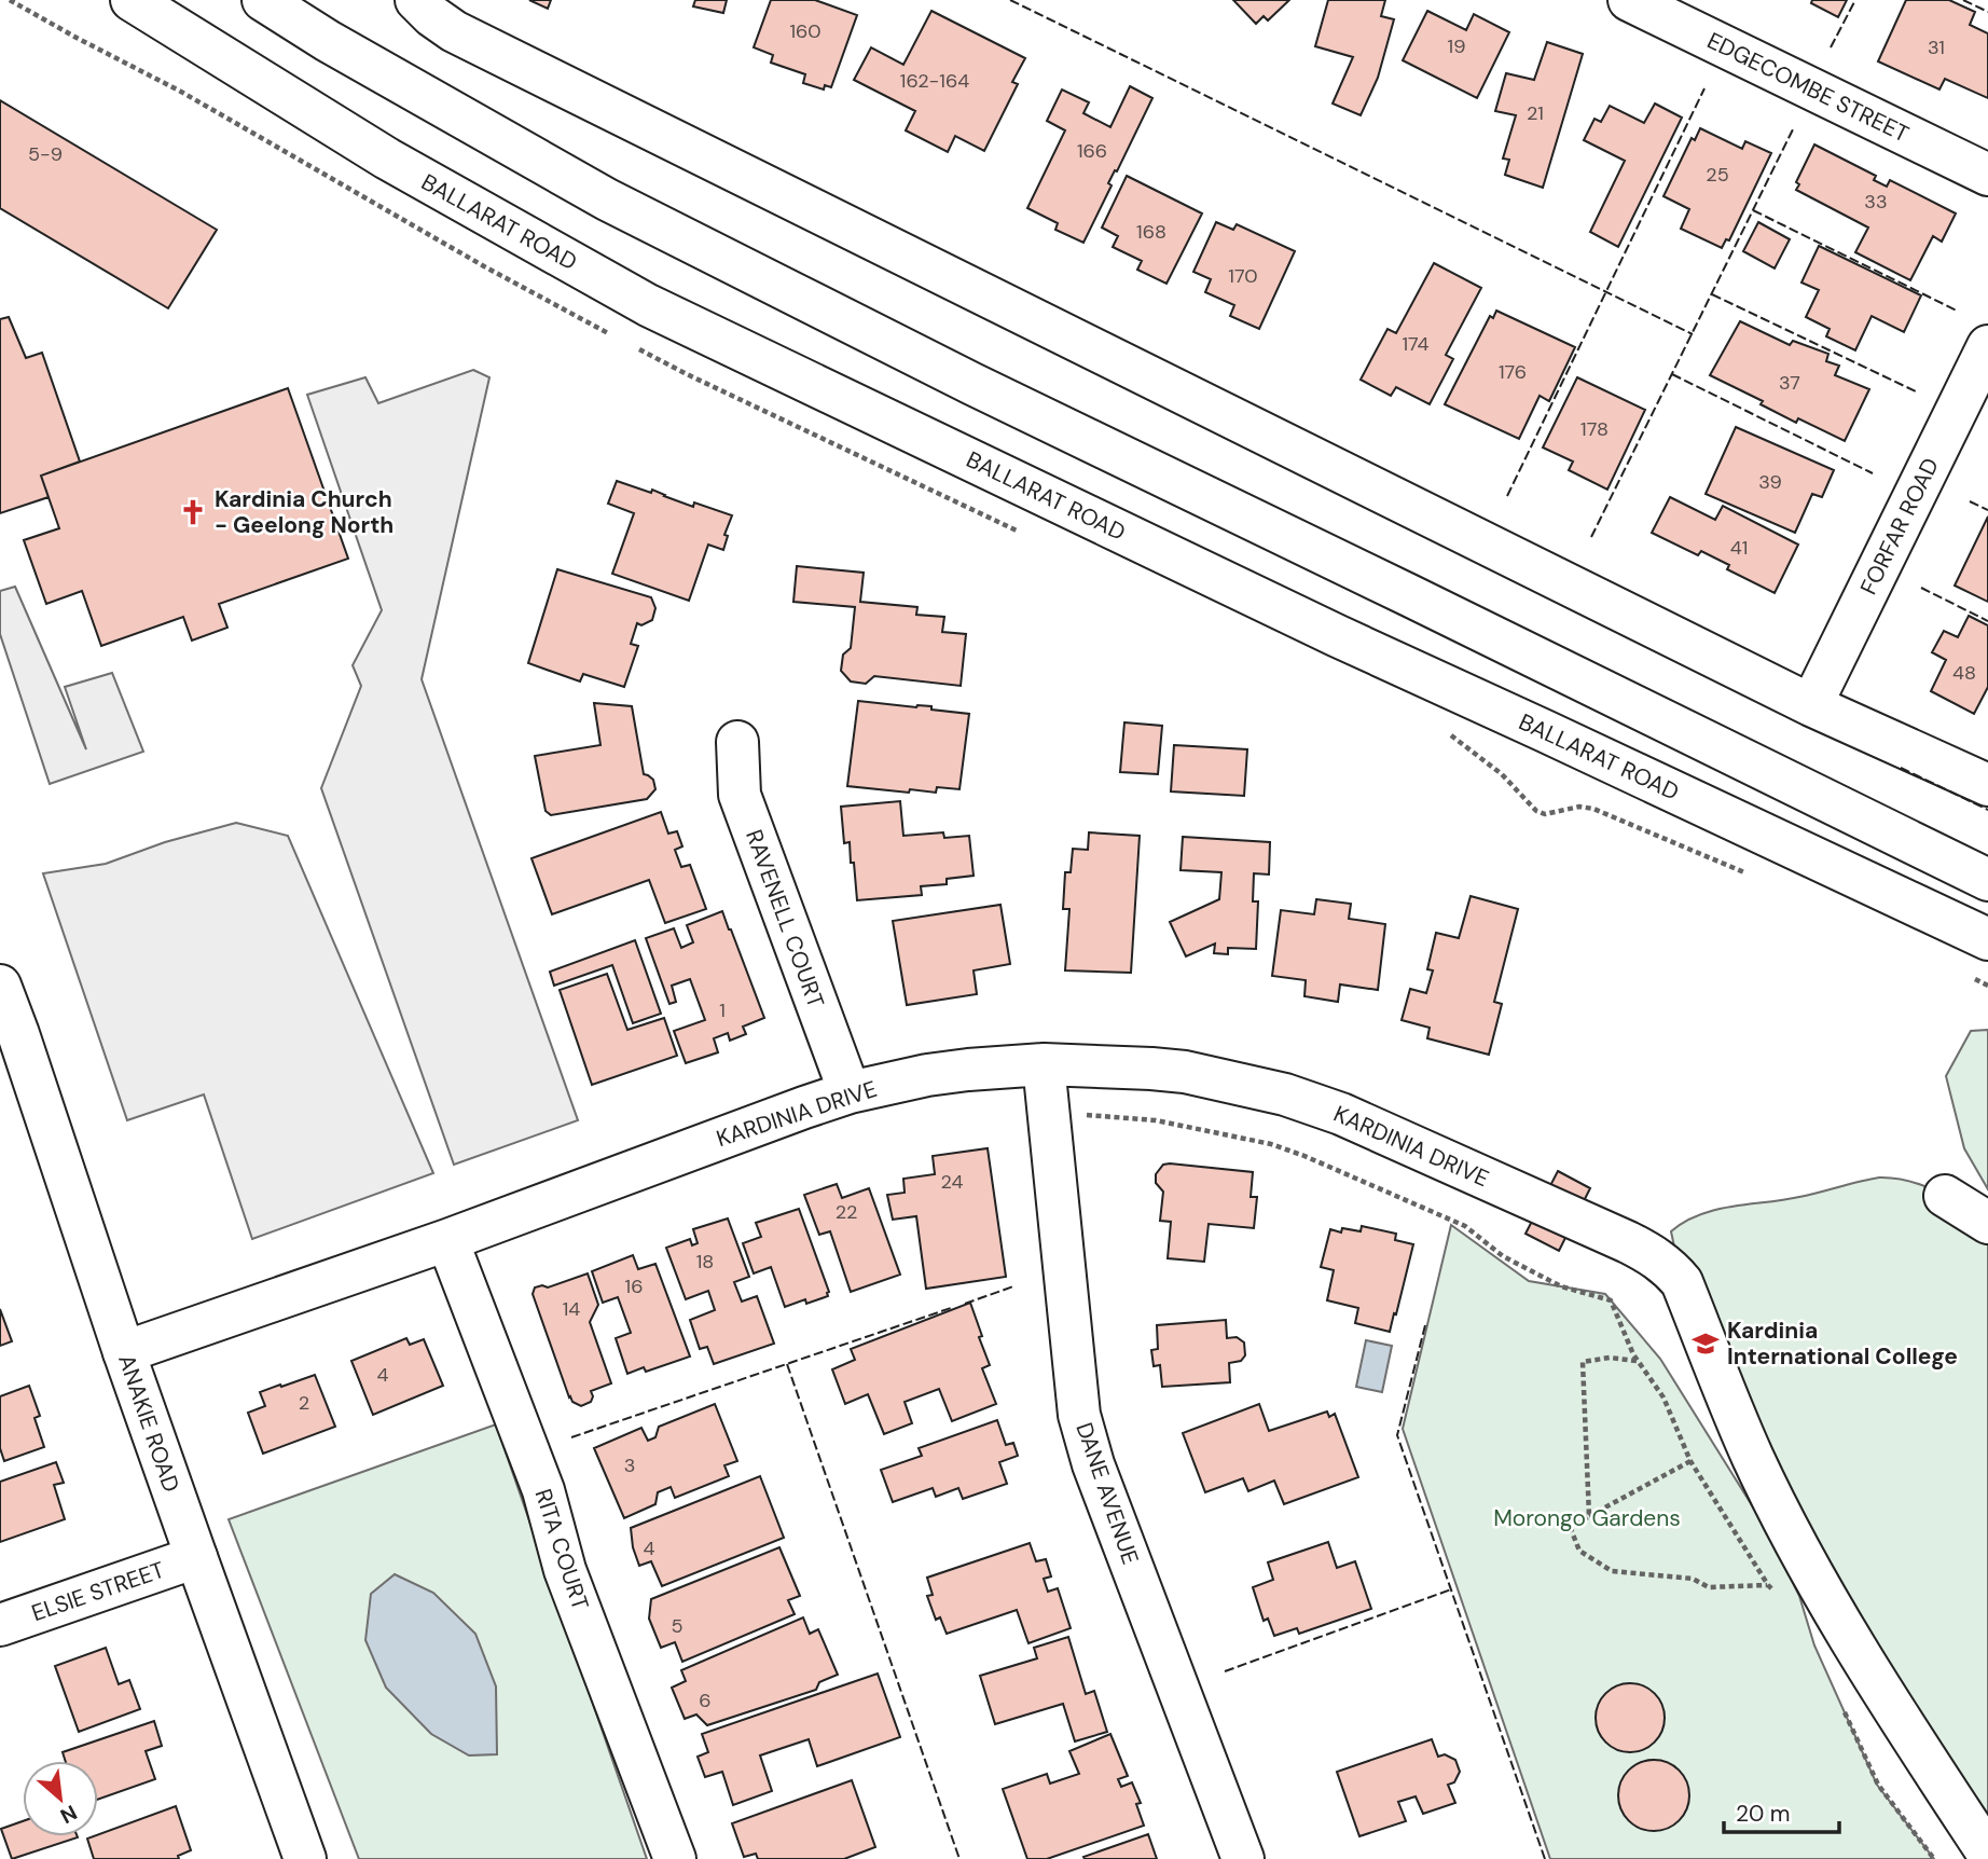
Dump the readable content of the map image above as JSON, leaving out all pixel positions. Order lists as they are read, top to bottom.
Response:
{
  "streets": {
    "main road": [
      "EDGECOMBE STREET",
      "BALLARAT ROAD",
      "FORFAR ROAD",
      "RAVENELL COURT",
      "KARDINIA DRIVE",
      "ANAKIE ROAD",
      "DANE AVENUE",
      "RITA COURT",
      "ELSIE STREET"
    ]
  },
  "crossings": [
    ["RAVENELL COURT", "KARDINIA DRIVE"],
    ["KARDINIA DRIVE", "ANAKIE ROAD"],
    ["KARDINIA DRIVE", "DANE AVENUE"],
    ["KARDINIA DRIVE", "RITA COURT"],
    ["ANAKIE ROAD", "ELSIE STREET"]
  ],
  "parks": ["Morongo Gardens"],
  "places": {
    "church": ["Kardinia Church - Geelong North"],
    "school or university": ["Kardinia International College"]
  },
  "house_numbers": [
    "160",
    "19",
    "31",
    "162-164",
    "21",
    "166",
    "5-9",
    "25",
    "33",
    "168",
    "170",
    "174",
    "176",
    "37",
    "178",
    "39",
    "41",
    "48",
    "1",
    "24",
    "22",
    "18",
    "16",
    "14",
    "4",
    "2",
    "3",
    "4",
    "5",
    "6"
  ],
  "scale_bar": "20 m",
  "north": "bottom right"
}
